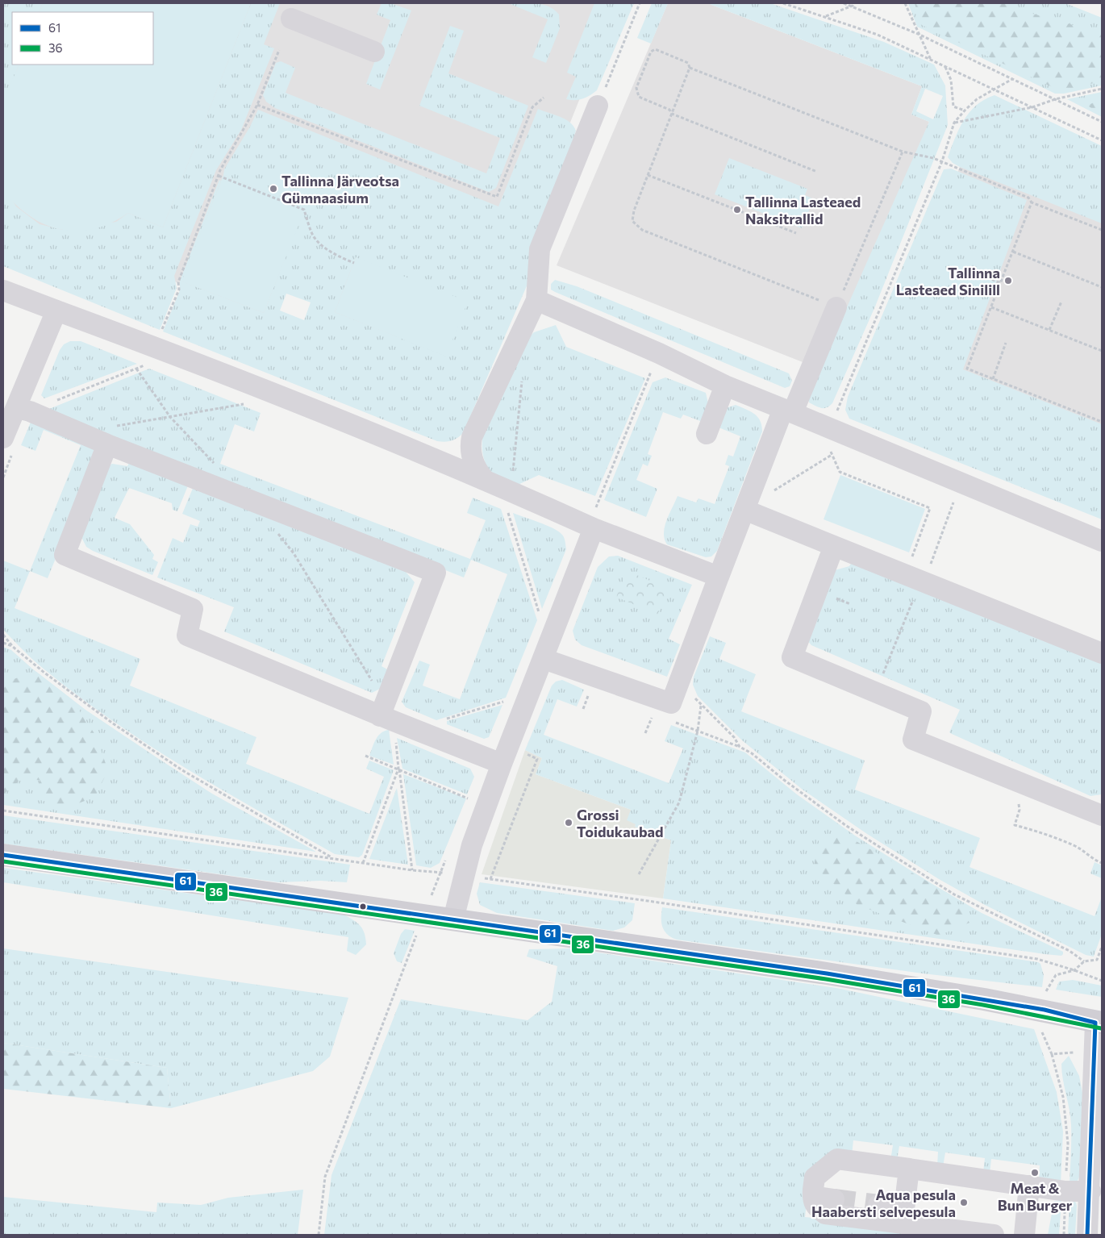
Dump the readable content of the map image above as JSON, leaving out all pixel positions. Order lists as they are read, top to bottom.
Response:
{
  "places": [
    "Tallinna Järveotsa Gümnaasium",
    "Tallinna Lasteaed Naksitrallid",
    "Tallinna Lasteaed Sinilill",
    "Grossi Toidukaubad",
    "Meat & Bun Burger",
    "Aqua pesula Haabersti selvepesula"
  ],
  "lines": ["transit line 61", "transit line 36"],
  "legend": ["61", "36"]
}
